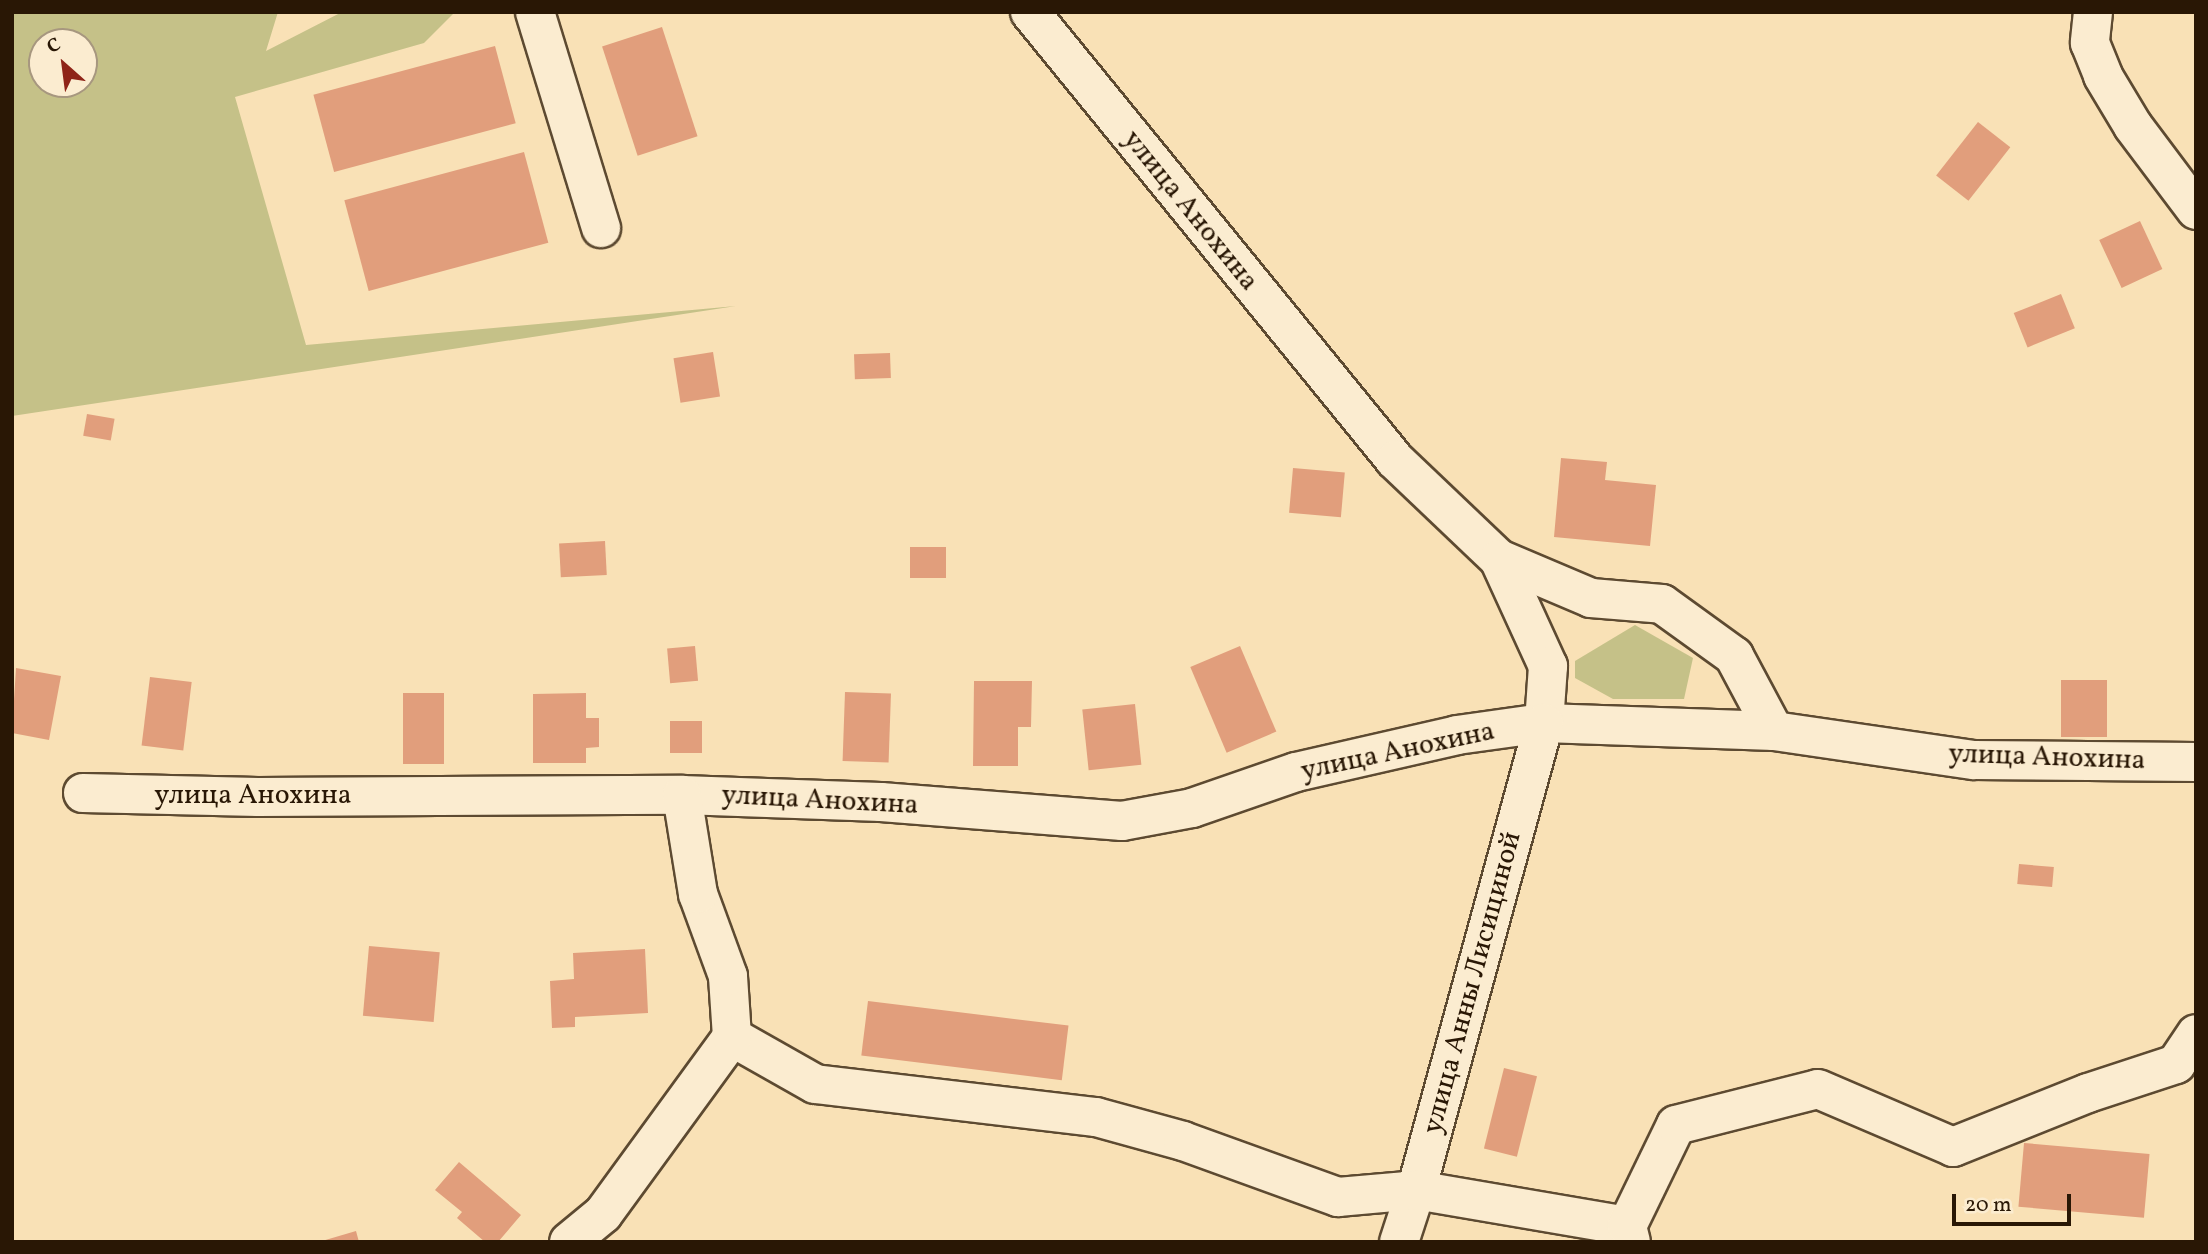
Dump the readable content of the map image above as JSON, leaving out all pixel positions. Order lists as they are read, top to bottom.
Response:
{
  "streets": {
    "street": ["улица Анохина", "улица Анны Лисициной"]
  },
  "crossings": [
    ["улица Анохина", "улица Анны Лисициной"]
  ],
  "scale_bar": "20 m",
  "north": "top left"
}
